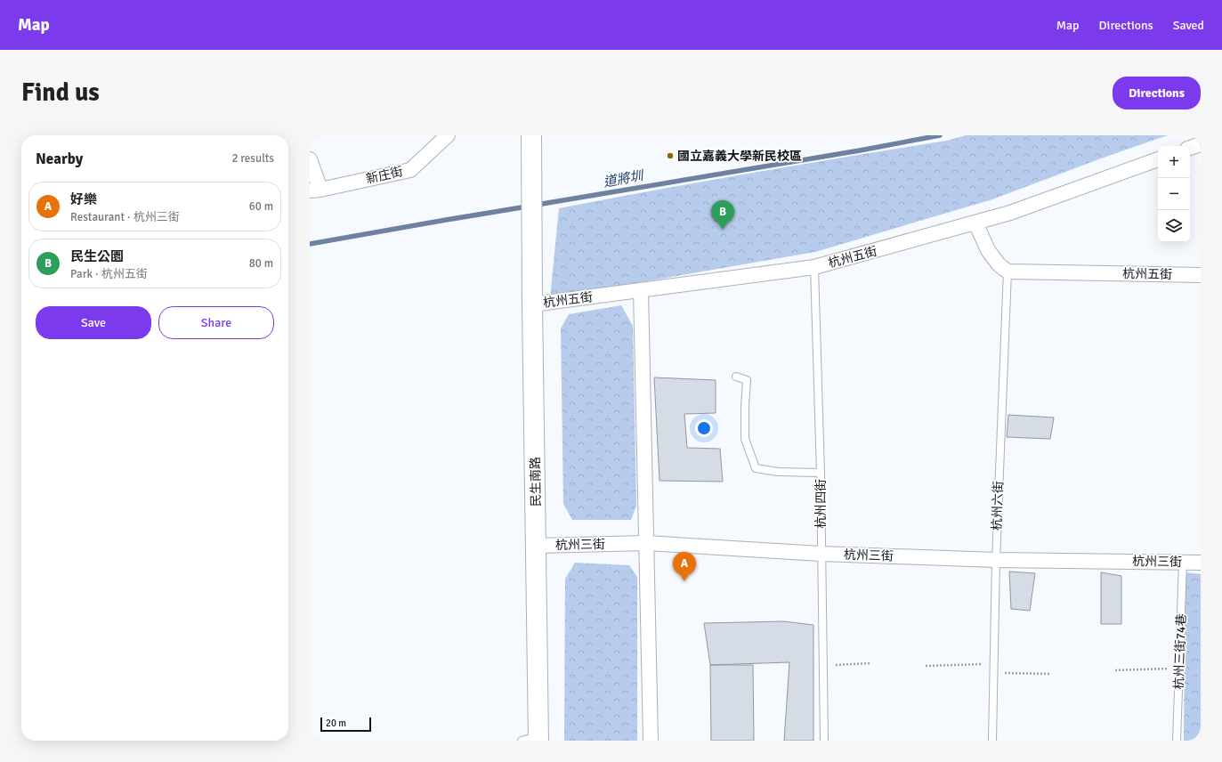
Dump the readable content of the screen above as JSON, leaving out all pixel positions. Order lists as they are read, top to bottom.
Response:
{
  "streets": {
    "main road": ["民生南路"],
    "street": ["新庄街", "杭州五街", "杭州三街"],
    "lane": ["杭州四街", "杭州六街", "杭州三街74巷"]
  },
  "crossings": [
    ["杭州五街", "民生南路"],
    ["杭州五街", "杭州四街"],
    ["杭州五街", "杭州六街"],
    ["民生南路", "杭州三街"],
    ["杭州四街", "杭州三街"],
    ["杭州六街", "杭州三街"],
    ["杭州三街", "杭州三街74巷"]
  ],
  "water": ["道將圳"],
  "places": ["國立嘉義大學新民校區"],
  "scale_bar": "20 m",
  "page": {
    "header": "Map",
    "nav": ["Map", "Directions", "Saved"],
    "buttons": [
      "Directions",
      ["Save", "Share"]
    ],
    "title": "Find us",
    "heading": ["Nearby", "2 results"],
    "map_buttons": ["+", "−"],
    "list": [
      {
        "mark": "A",
        "name": "好樂",
        "note": "Restaurant · 杭州三街",
        "value": "60 m"
      },
      {
        "mark": "B",
        "name": "民生公園",
        "note": "Park · 杭州五街",
        "value": "80 m"
      }
    ],
    "pins": ["B", "A"],
    "scale": "20 m"
  }
}
